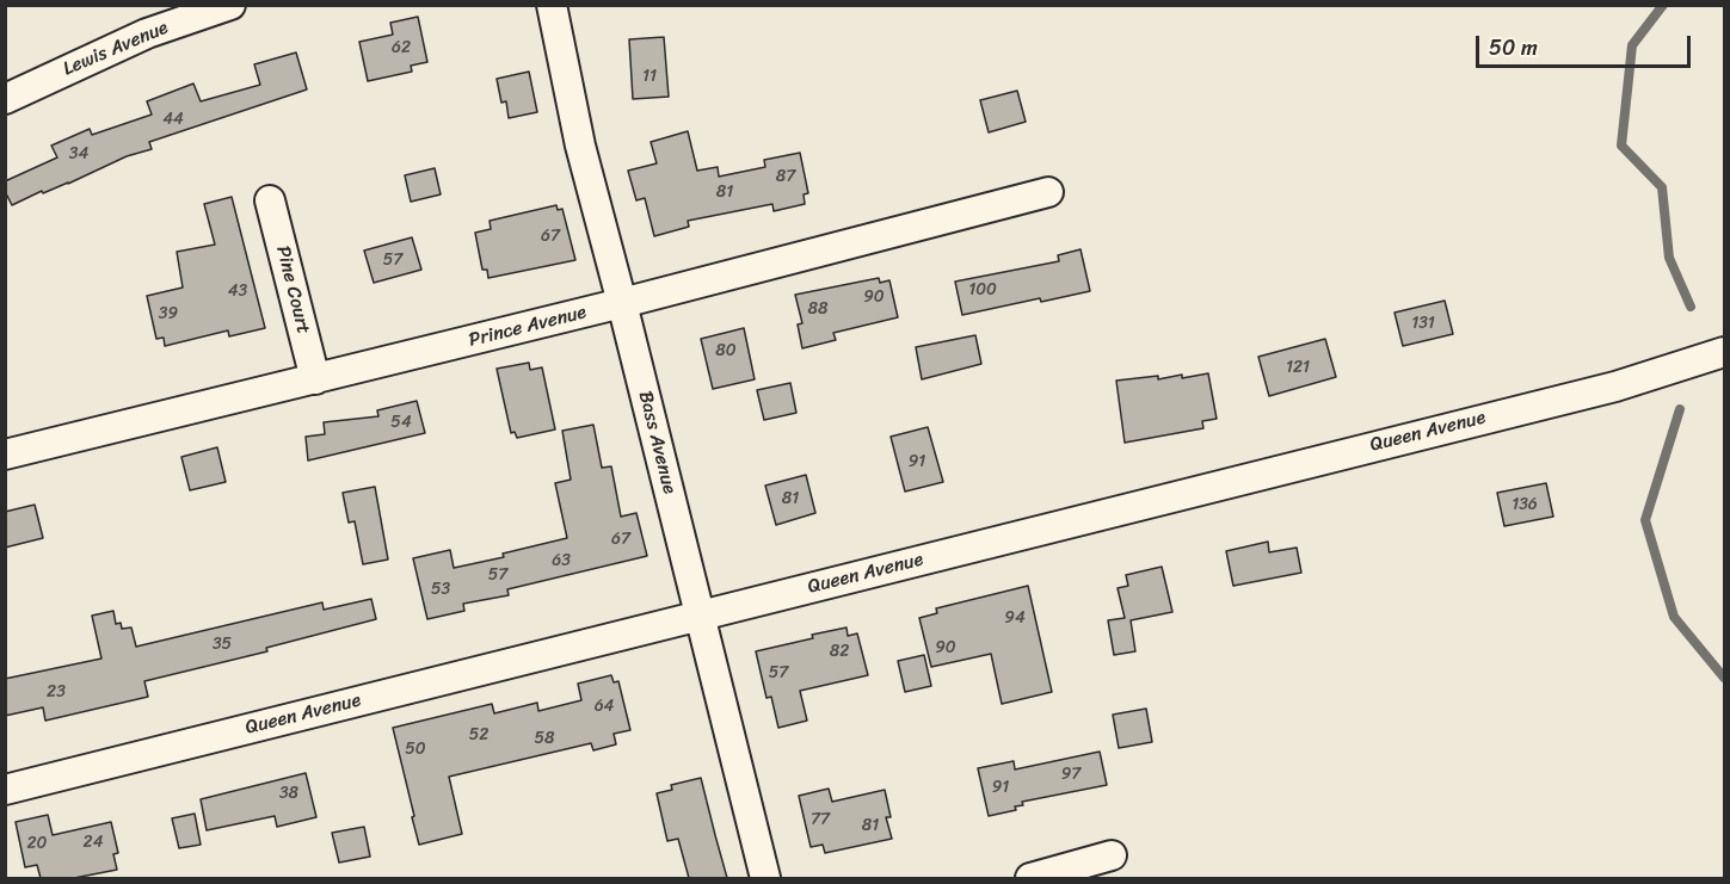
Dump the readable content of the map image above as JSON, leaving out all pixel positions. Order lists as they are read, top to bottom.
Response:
{
  "streets": {
    "street": [
      "Lewis Avenue",
      "Pine Court",
      "Prince Avenue",
      "Queen Avenue",
      "Bass Avenue"
    ]
  },
  "crossings": [
    ["Pine Court", "Prince Avenue"],
    ["Prince Avenue", "Bass Avenue"],
    ["Queen Avenue", "Bass Avenue"]
  ],
  "house_numbers": [
    "62",
    "11",
    "44",
    "34",
    "87",
    "81",
    "67",
    "57",
    "100",
    "43",
    "90",
    "88",
    "39",
    "131",
    "80",
    "121",
    "54",
    "91",
    "81",
    "136",
    "67",
    "63",
    "57",
    "53",
    "94",
    "35",
    "90",
    "82",
    "57",
    "23",
    "64",
    "52",
    "58",
    "50",
    "97",
    "91",
    "38",
    "77",
    "81",
    "24",
    "20"
  ],
  "scale_bar": "50 m"
}
